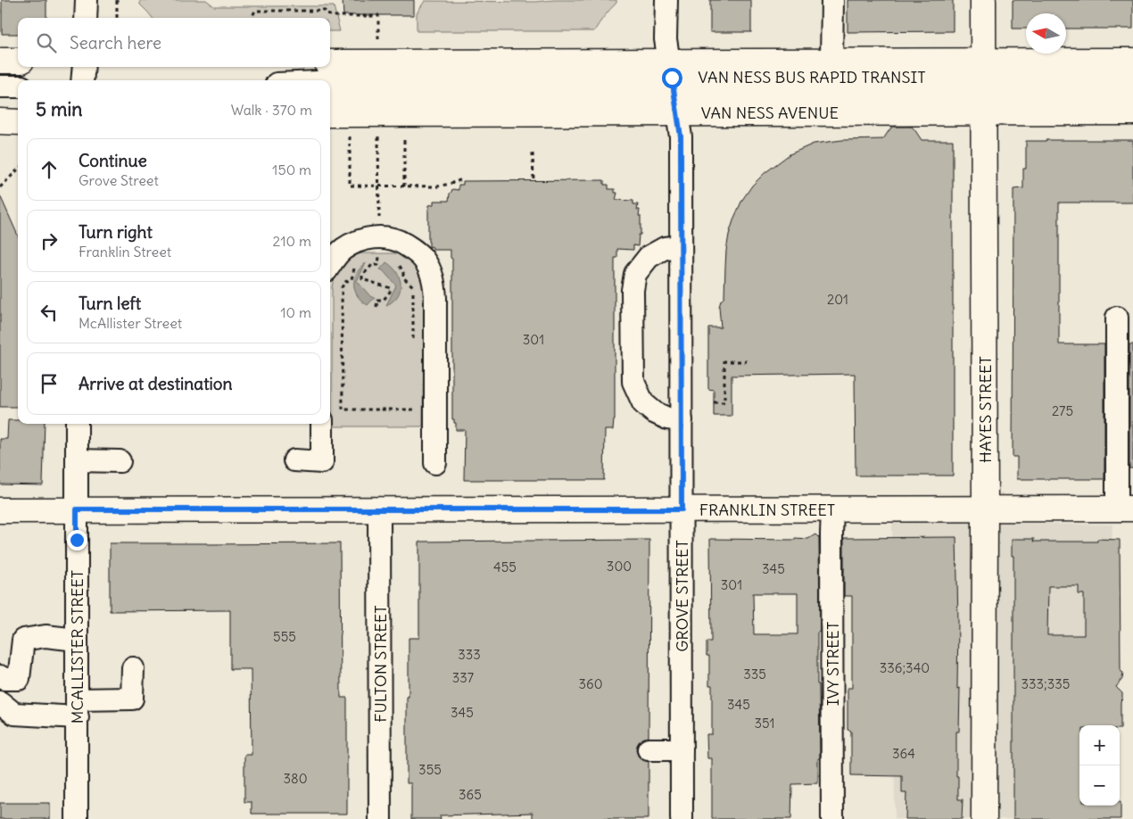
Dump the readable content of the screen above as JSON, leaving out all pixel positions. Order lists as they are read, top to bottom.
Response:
{
  "streets": {
    "main road": ["VAN NESS AVENUE", "HAYES STREET", "FRANKLIN STREET"],
    "street": [
      "VAN NESS BUS RAPID TRANSIT",
      "GROVE STREET",
      "MCALLISTER STREET",
      "FULTON STREET",
      "IVY STREET"
    ]
  },
  "crossings": [
    ["VAN NESS BUS RAPID TRANSIT", "VAN NESS AVENUE"],
    ["VAN NESS BUS RAPID TRANSIT", "HAYES STREET"],
    ["VAN NESS BUS RAPID TRANSIT", "GROVE STREET"],
    ["VAN NESS AVENUE", "HAYES STREET"],
    ["VAN NESS AVENUE", "GROVE STREET"],
    ["HAYES STREET", "FRANKLIN STREET"],
    ["FRANKLIN STREET", "GROVE STREET"],
    ["FRANKLIN STREET", "MCALLISTER STREET"],
    ["FRANKLIN STREET", "FULTON STREET"],
    ["FRANKLIN STREET", "IVY STREET"]
  ],
  "house_numbers": [
    "201",
    "301",
    "275",
    "300",
    "455",
    "345",
    "301",
    "555",
    "333",
    "336;340",
    "335",
    "337",
    "360",
    "333;335",
    "345",
    "345",
    "351",
    "364",
    "355",
    "380",
    "365"
  ],
  "north": "left",
  "page": {
    "search": "Search here",
    "heading": ["5 min", "Walk · 370 m"],
    "list": [
      ["Continue", "Grove Street", "150 m"],
      ["Turn right", "Franklin Street", "210 m"],
      ["Turn left", "McAllister Street", "10 m"],
      "Arrive at destination"
    ],
    "map_buttons": ["+", "−"]
  }
}
